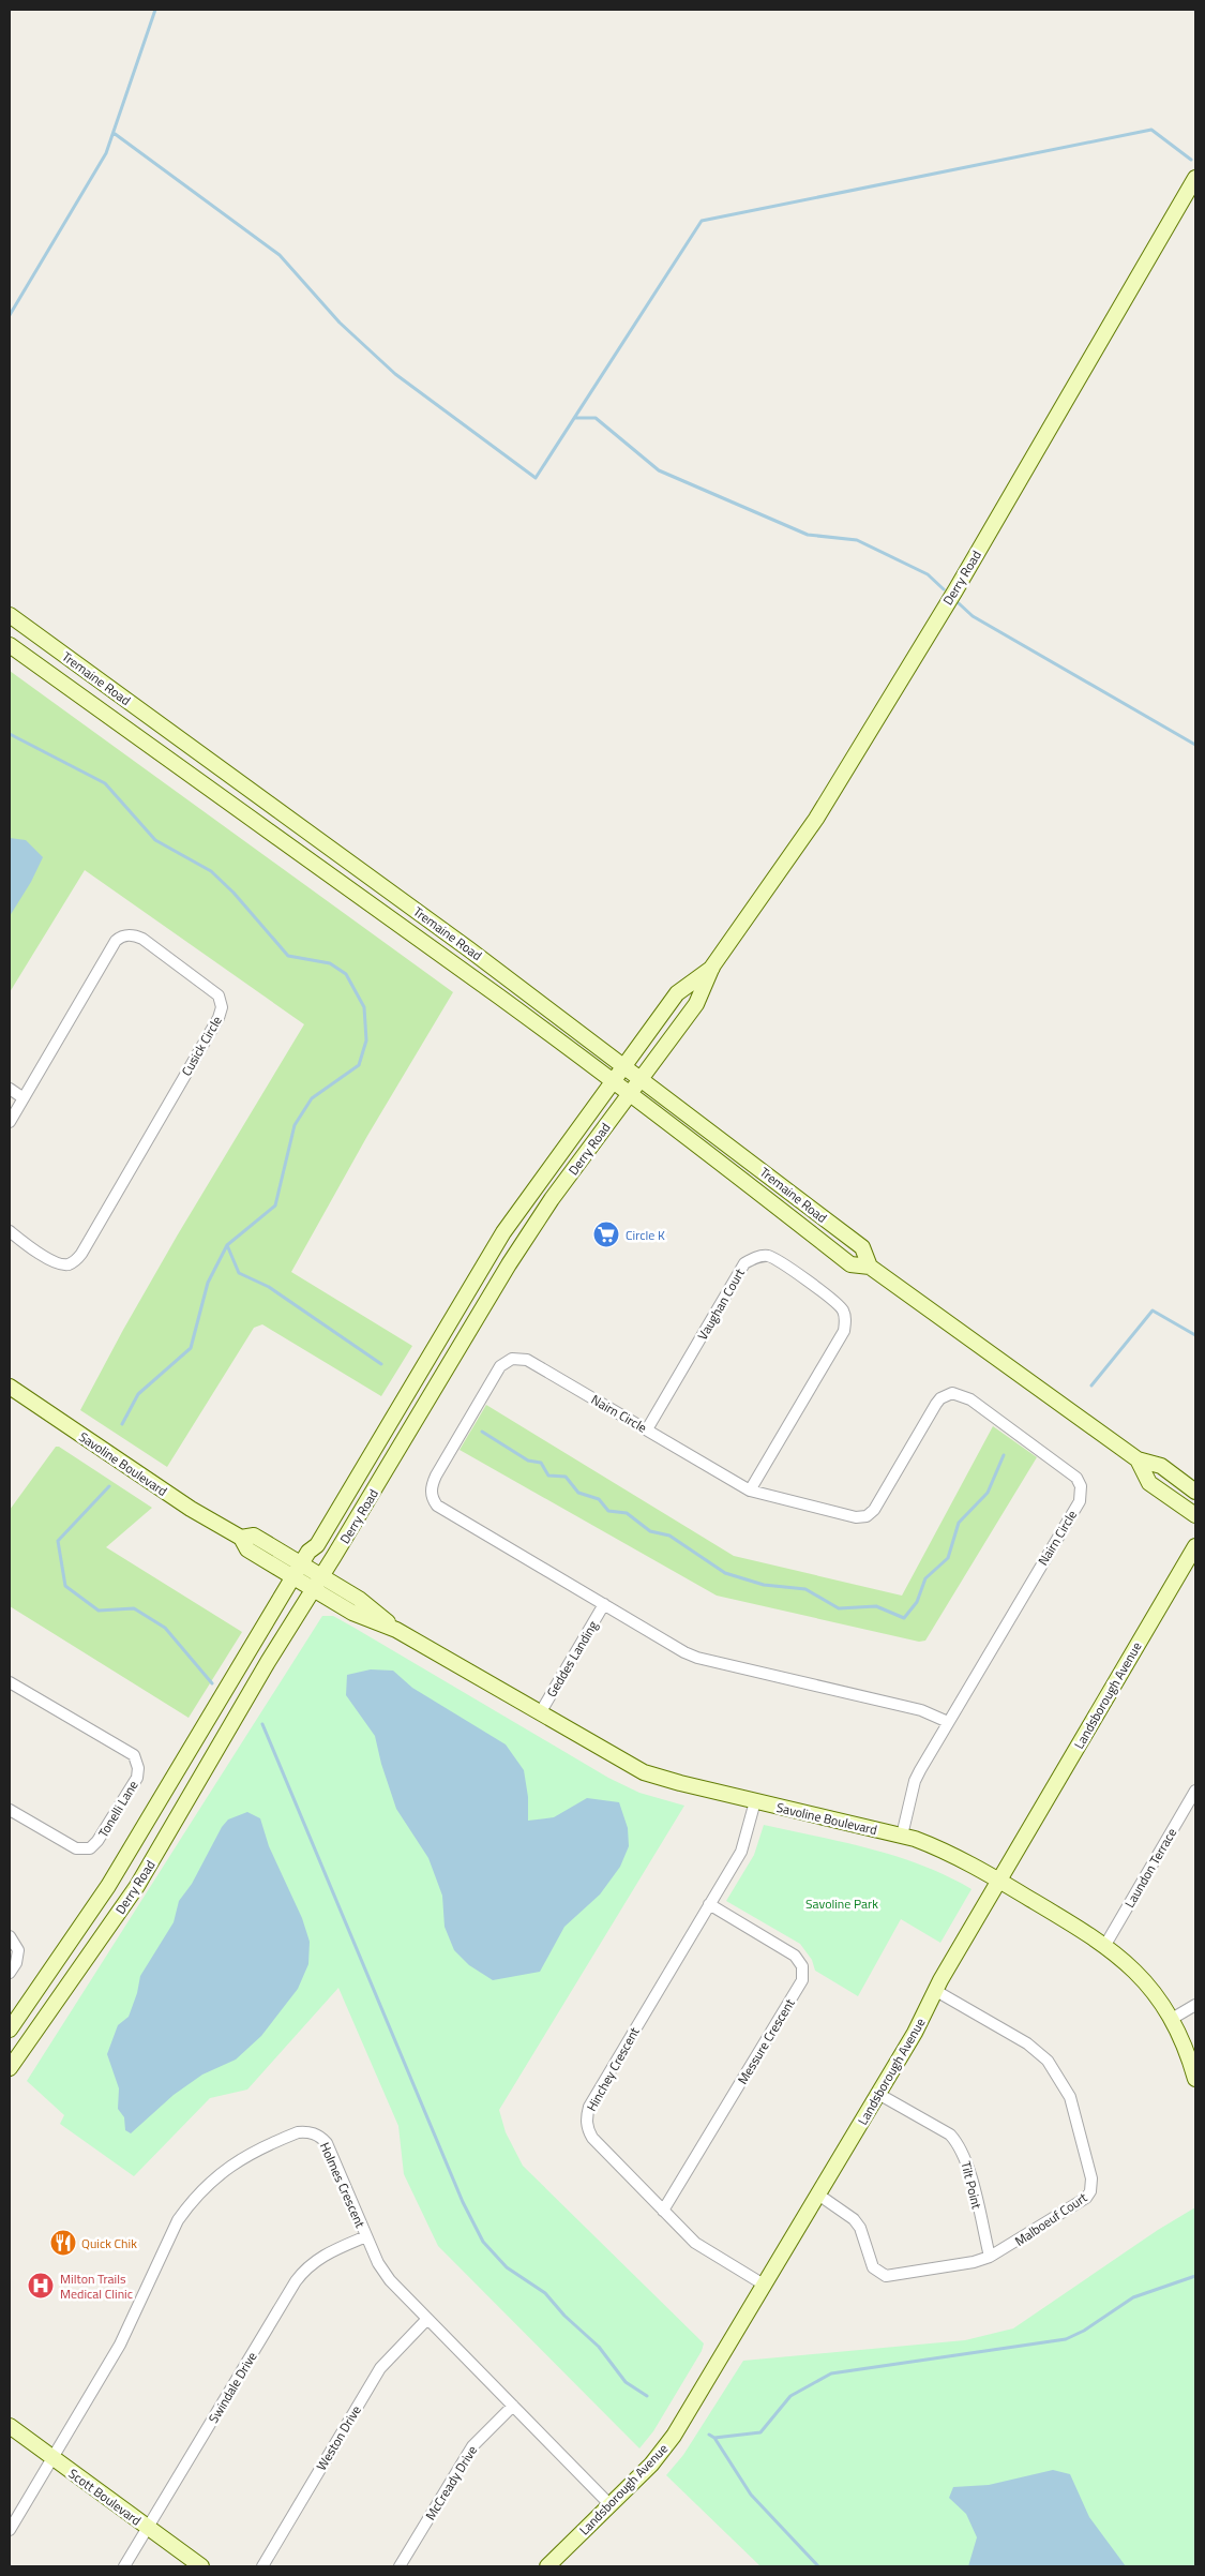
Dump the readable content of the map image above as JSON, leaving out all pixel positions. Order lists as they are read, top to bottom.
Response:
{
  "streets": {
    "main road": [
      "Derry Road",
      "Tremaine Road",
      "Savoline Boulevard",
      "Landsborough Avenue",
      "Scott Boulevard"
    ],
    "street": [
      "Cusick Circle",
      "Vaughan Court",
      "Nairn Circle",
      "Geddes Landing",
      "Tonelli Lane",
      "Laundon Terrace",
      "Messure Crescent",
      "Hinchey Crescent",
      "Holmes Crescent",
      "Tilt Point",
      "Malboeuf Court",
      "Swindale Drive",
      "Weston Drive",
      "McCready Drive"
    ]
  },
  "crossings": [
    ["Derry Road", "Tremaine Road"],
    ["Derry Road", "Savoline Boulevard"],
    ["Vaughan Court", "Nairn Circle"],
    ["Nairn Circle", "Savoline Boulevard"],
    ["Nairn Circle", "Geddes Landing"],
    ["Savoline Boulevard", "Geddes Landing"],
    ["Savoline Boulevard", "Landsborough Avenue"],
    ["Savoline Boulevard", "Laundon Terrace"],
    ["Savoline Boulevard", "Hinchey Crescent"],
    ["Landsborough Avenue", "Hinchey Crescent"],
    ["Landsborough Avenue", "Holmes Crescent"],
    ["Landsborough Avenue", "Tilt Point"],
    ["Landsborough Avenue", "Malboeuf Court"],
    ["Messure Crescent", "Hinchey Crescent"],
    ["Holmes Crescent", "Swindale Drive"],
    ["Holmes Crescent", "Weston Drive"],
    ["Holmes Crescent", "McCready Drive"],
    ["Holmes Crescent", "Scott Boulevard"],
    ["Tilt Point", "Malboeuf Court"],
    ["Swindale Drive", "Scott Boulevard"]
  ],
  "parks": ["Savoline Park"],
  "places": {
    "supermarket": ["Circle K"],
    "restaurant": ["Quick Chik"],
    "hospital": ["Milton Trails Medical Clinic"]
  }
}
